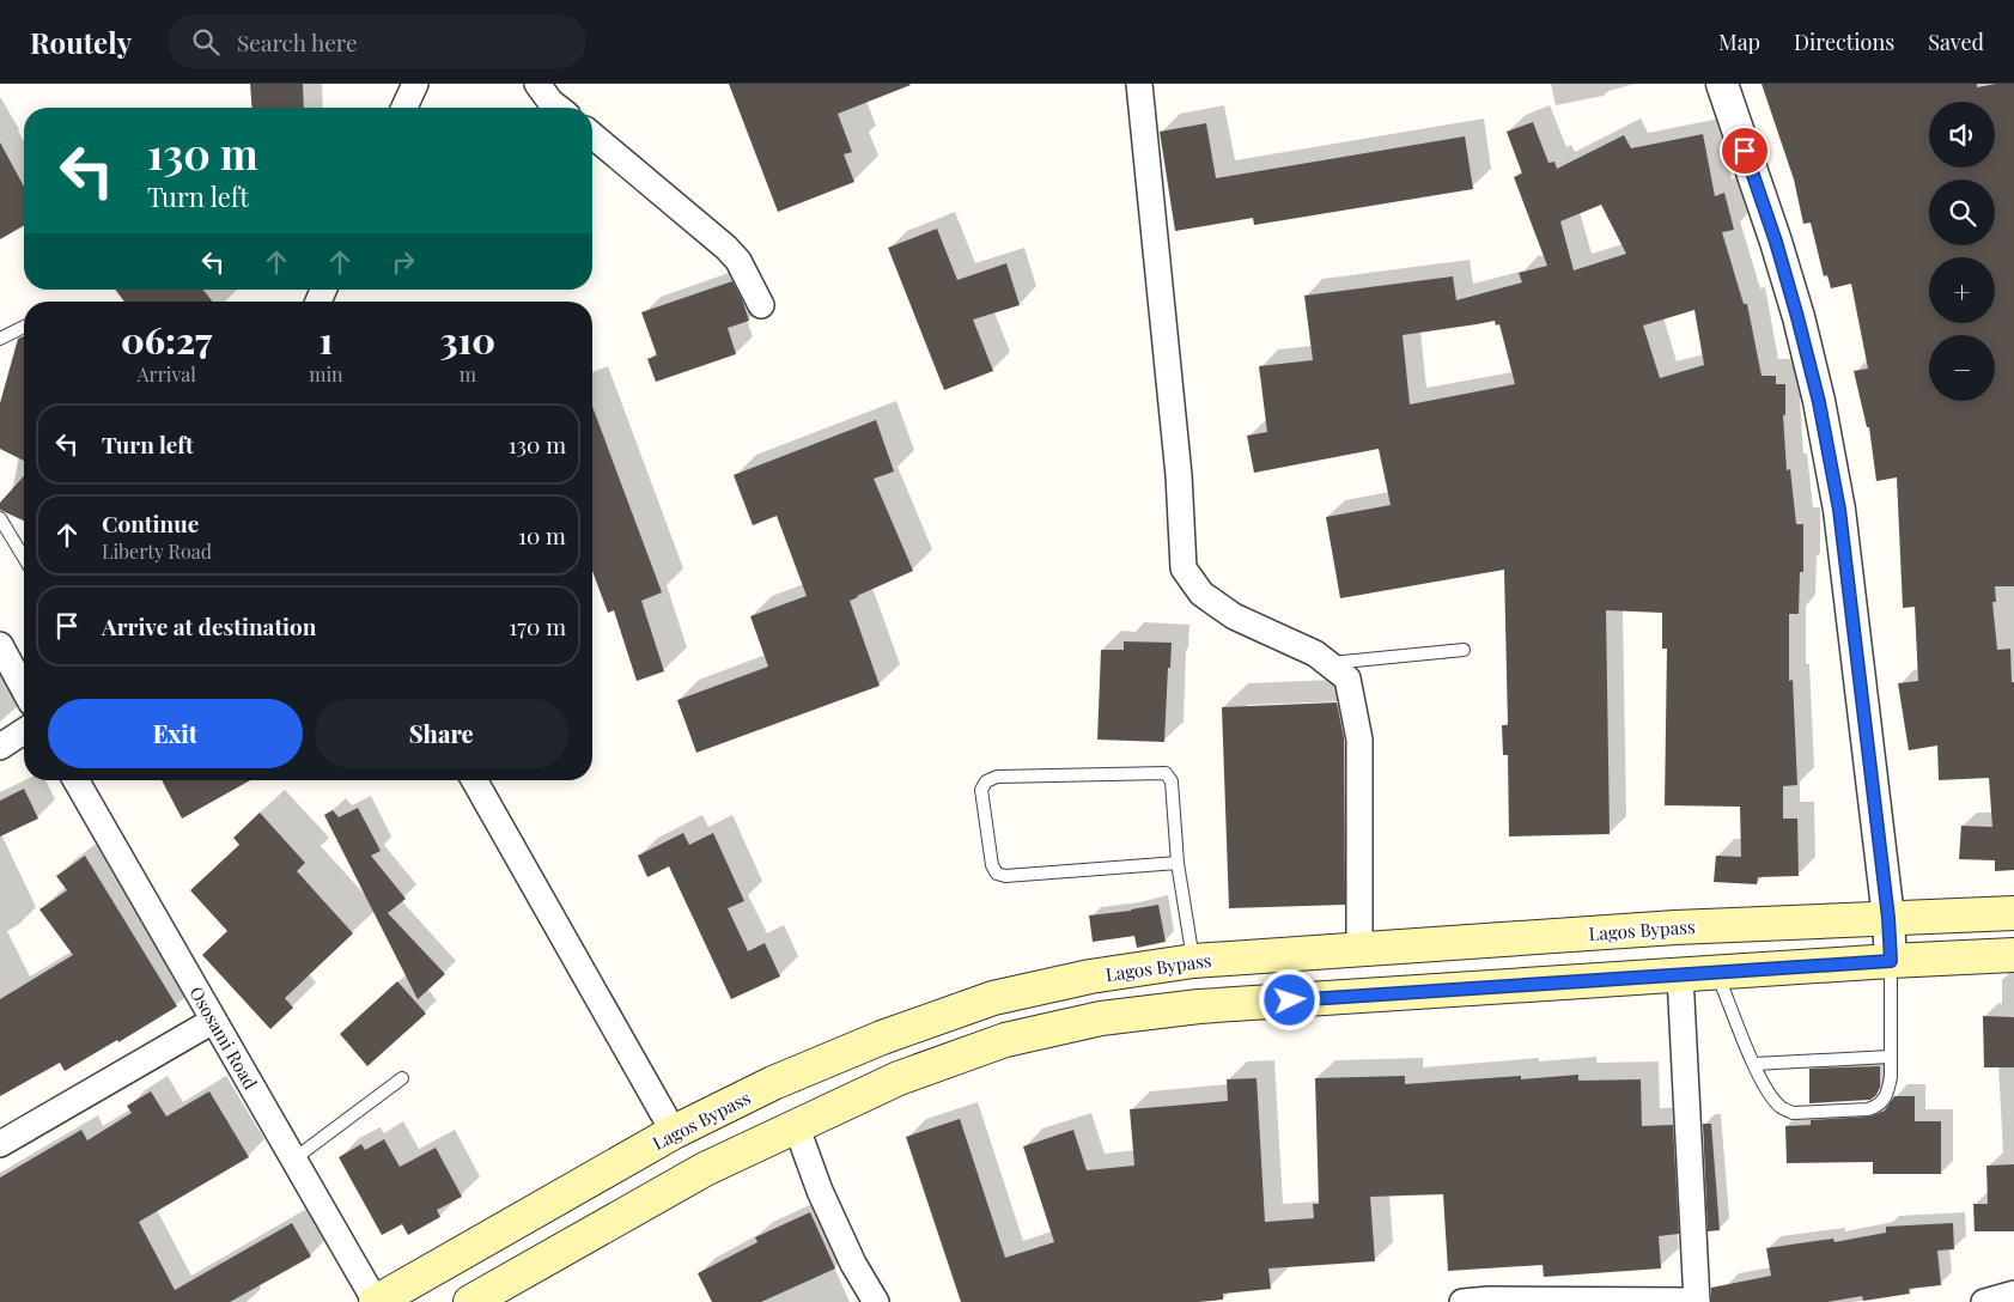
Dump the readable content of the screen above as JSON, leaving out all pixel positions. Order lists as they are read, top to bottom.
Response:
{
  "streets": {
    "main road": ["Lagos Bypass"],
    "street": ["Ososami Road"]
  },
  "crossings": [
    ["Lagos Bypass", "Ososami Road"]
  ],
  "page": {
    "header": "Routely",
    "search": "Search here",
    "nav": ["Map", "Directions", "Saved"],
    "map_buttons": ["+", "−"],
    "turn": ["130 m", "Turn left"],
    "eta": [
      "06:27",
      "Arrival",
      "1",
      "min",
      "310",
      "m"
    ],
    "list": [
      {
        "name": "Turn left",
        "value": "130 m"
      },
      {
        "name": "Continue",
        "note": "Liberty Road",
        "value": "10 m"
      },
      {
        "name": "Arrive at destination",
        "value": "170 m"
      }
    ],
    "buttons": ["Exit", "Share"]
  }
}
